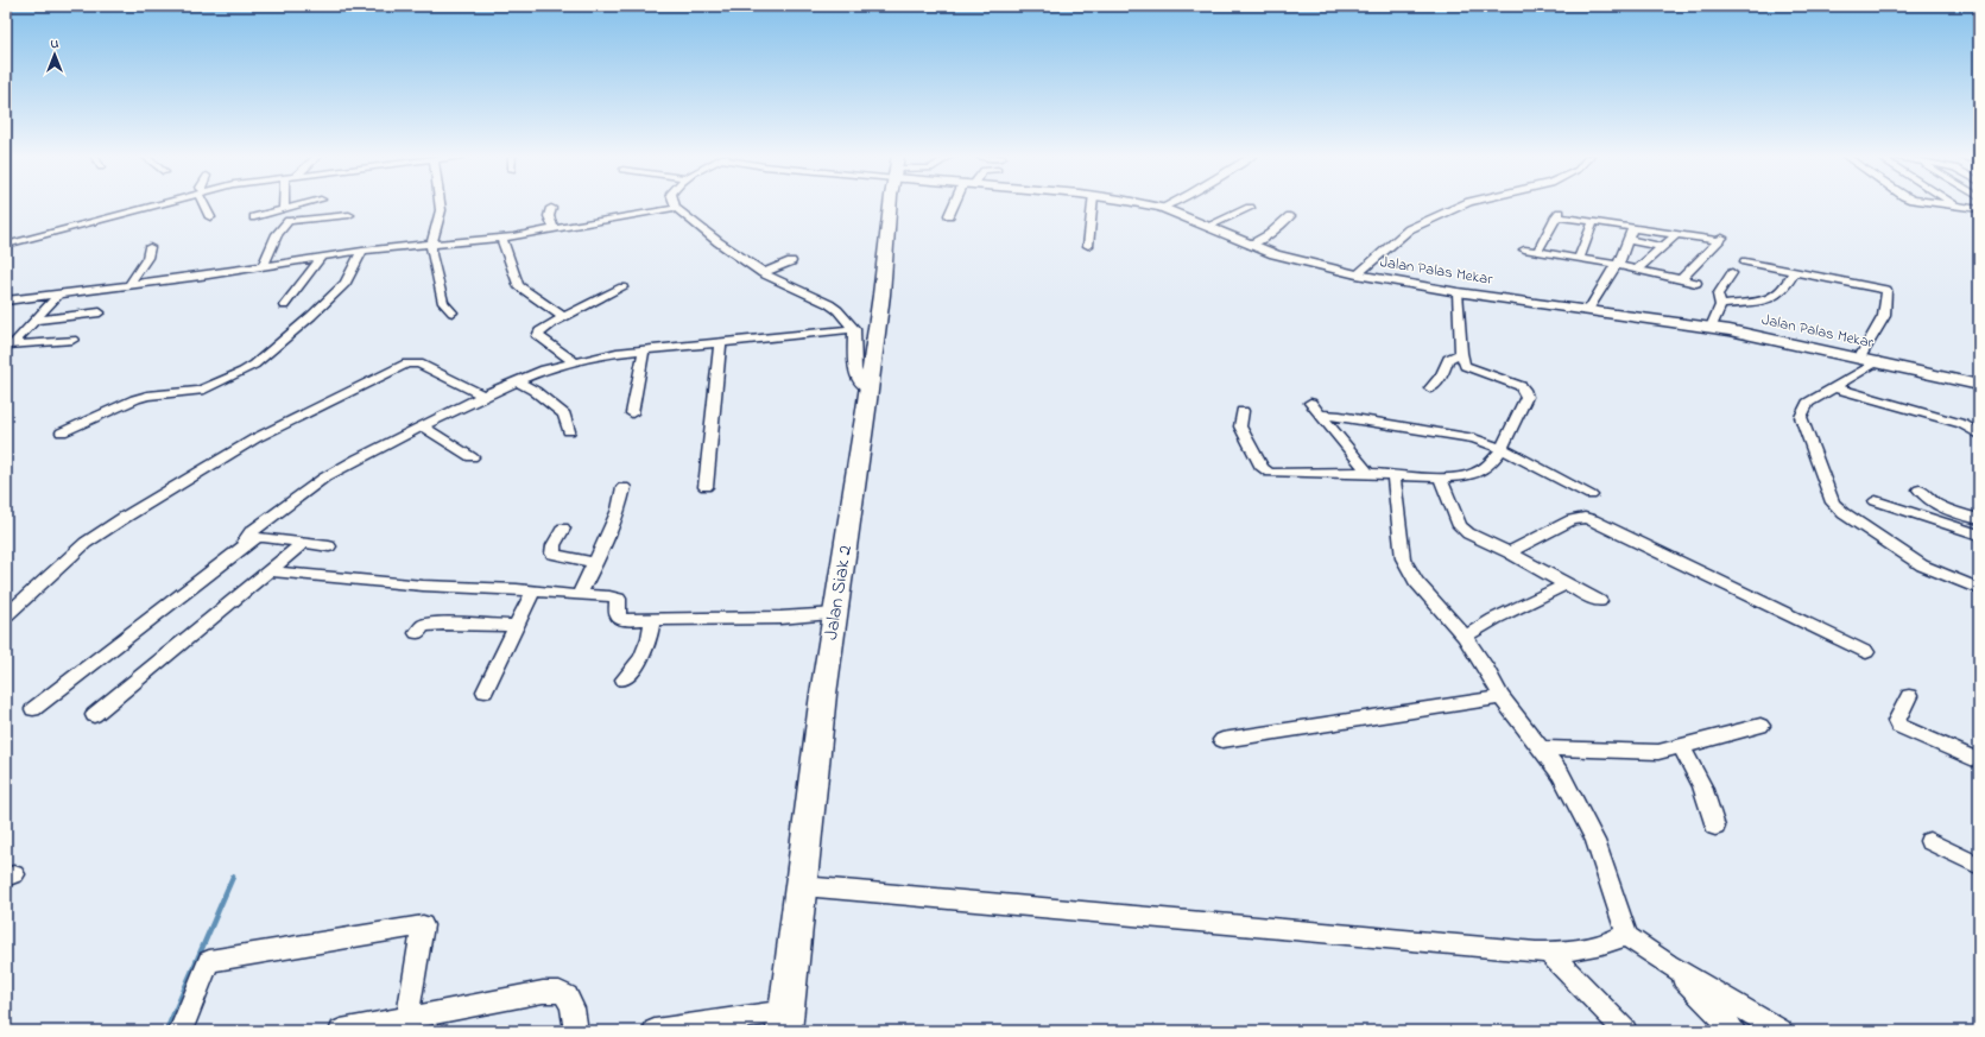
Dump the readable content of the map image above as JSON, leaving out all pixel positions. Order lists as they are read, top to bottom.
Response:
{
  "streets": {
    "highway": ["Jalan Siak 2"],
    "main road": ["Jalan Palas Mekar"]
  },
  "north": "top"
}
